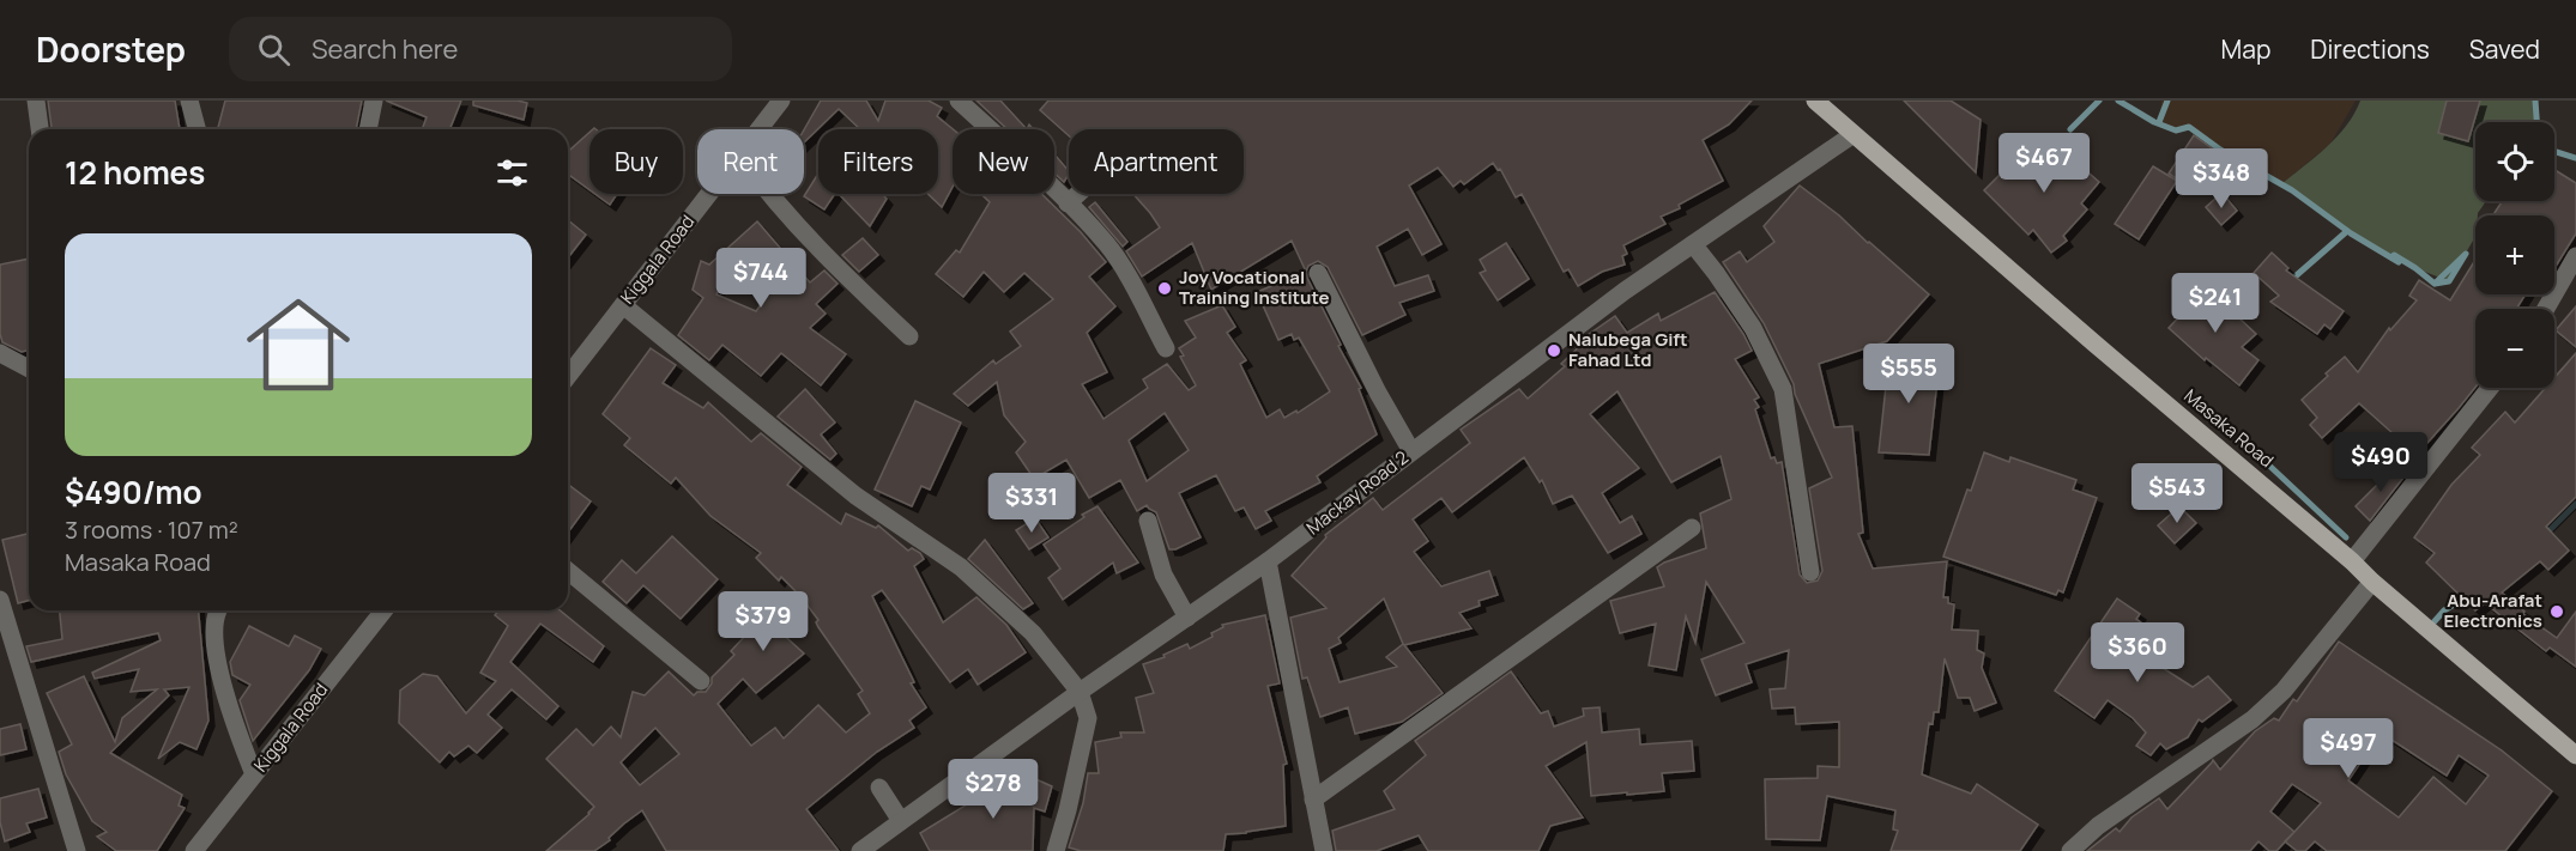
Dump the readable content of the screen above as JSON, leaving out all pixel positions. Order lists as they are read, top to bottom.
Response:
{
  "streets": {
    "main road": ["Masaka Road"],
    "street": ["Kiggala Road", "Mackay Road 2"]
  },
  "crossings": [
    ["Masaka Road", "Mackay Road 2"]
  ],
  "places": ["Joy Vocational Training Institute", "Nalubega Gift Fahad Ltd", "Abu-Arafat Electronics"],
  "page": {
    "header": "Doorstep",
    "search": "Search here",
    "nav": ["Map", "Directions", "Saved"],
    "map_buttons": ["+", "−"],
    "chip": [
      "Buy",
      "Rent",
      "Filters",
      "New",
      "Apartment"
    ],
    "heading": "12 homes",
    "price": [
      "$467",
      "$348",
      "$744",
      "$241",
      "$555",
      "$490",
      "$543",
      "$331",
      "$379",
      "$360",
      "$497",
      "$278"
    ],
    "list": [
      {
        "name": "$490/mo",
        "note": "3 rooms · 107 m² · Masaka Road"
      }
    ]
  }
}
